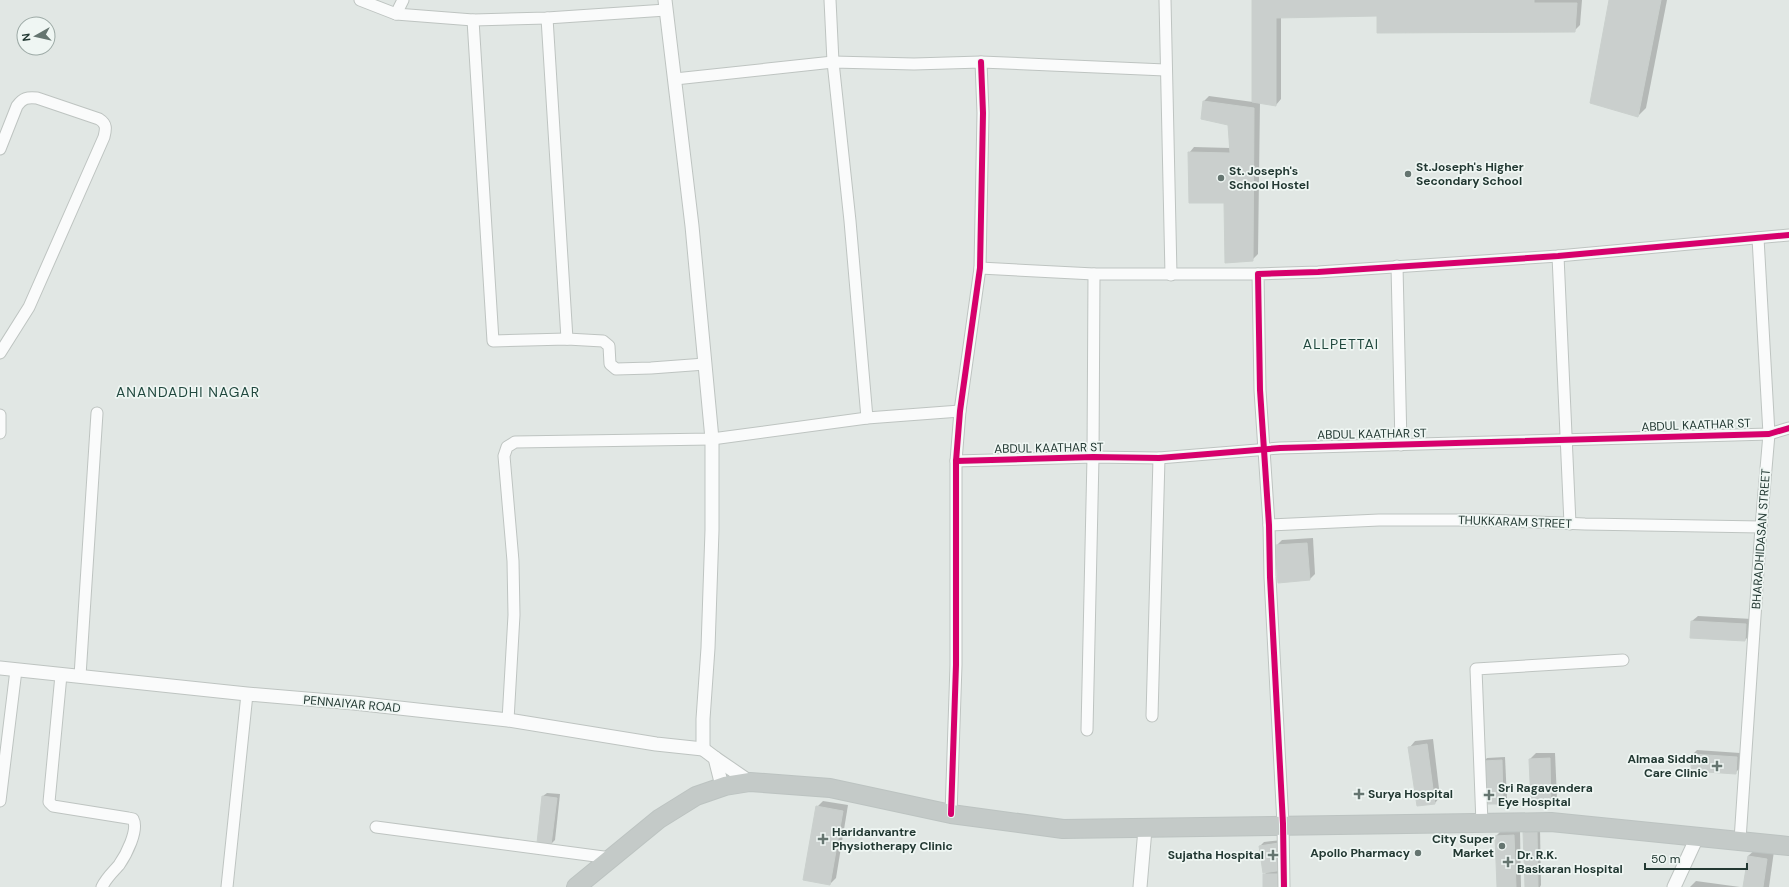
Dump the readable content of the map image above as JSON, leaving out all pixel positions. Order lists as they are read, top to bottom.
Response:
{
  "streets": {
    "street": [
      "ABDUL KAATHAR ST",
      "THUKKARAM STREET",
      "BHARADHIDASAN STREET",
      "PENNAIYAR ROAD"
    ]
  },
  "crossings": [
    ["ABDUL KAATHAR ST", "BHARADHIDASAN STREET"],
    ["THUKKARAM STREET", "BHARADHIDASAN STREET"]
  ],
  "districts": ["ALLPETTAI", "ANANDADHI NAGAR"],
  "places": {
    "other": [
      "St.Joseph's Higher Secondary School",
      "St. Joseph's School Hostel",
      "City Super Market",
      "Apollo Pharmacy"
    ],
    "health": [
      "Almaa Siddha Care Clinic",
      "Surya Hospital",
      "Sri Ragavendera Eye Hospital",
      "Haridanvantre Physiotherapy Clinic",
      "Sujatha Hospital",
      "Dr. R.K. Baskaran Hospital"
    ]
  },
  "scale_bar": "50 m",
  "north": "left"
}
